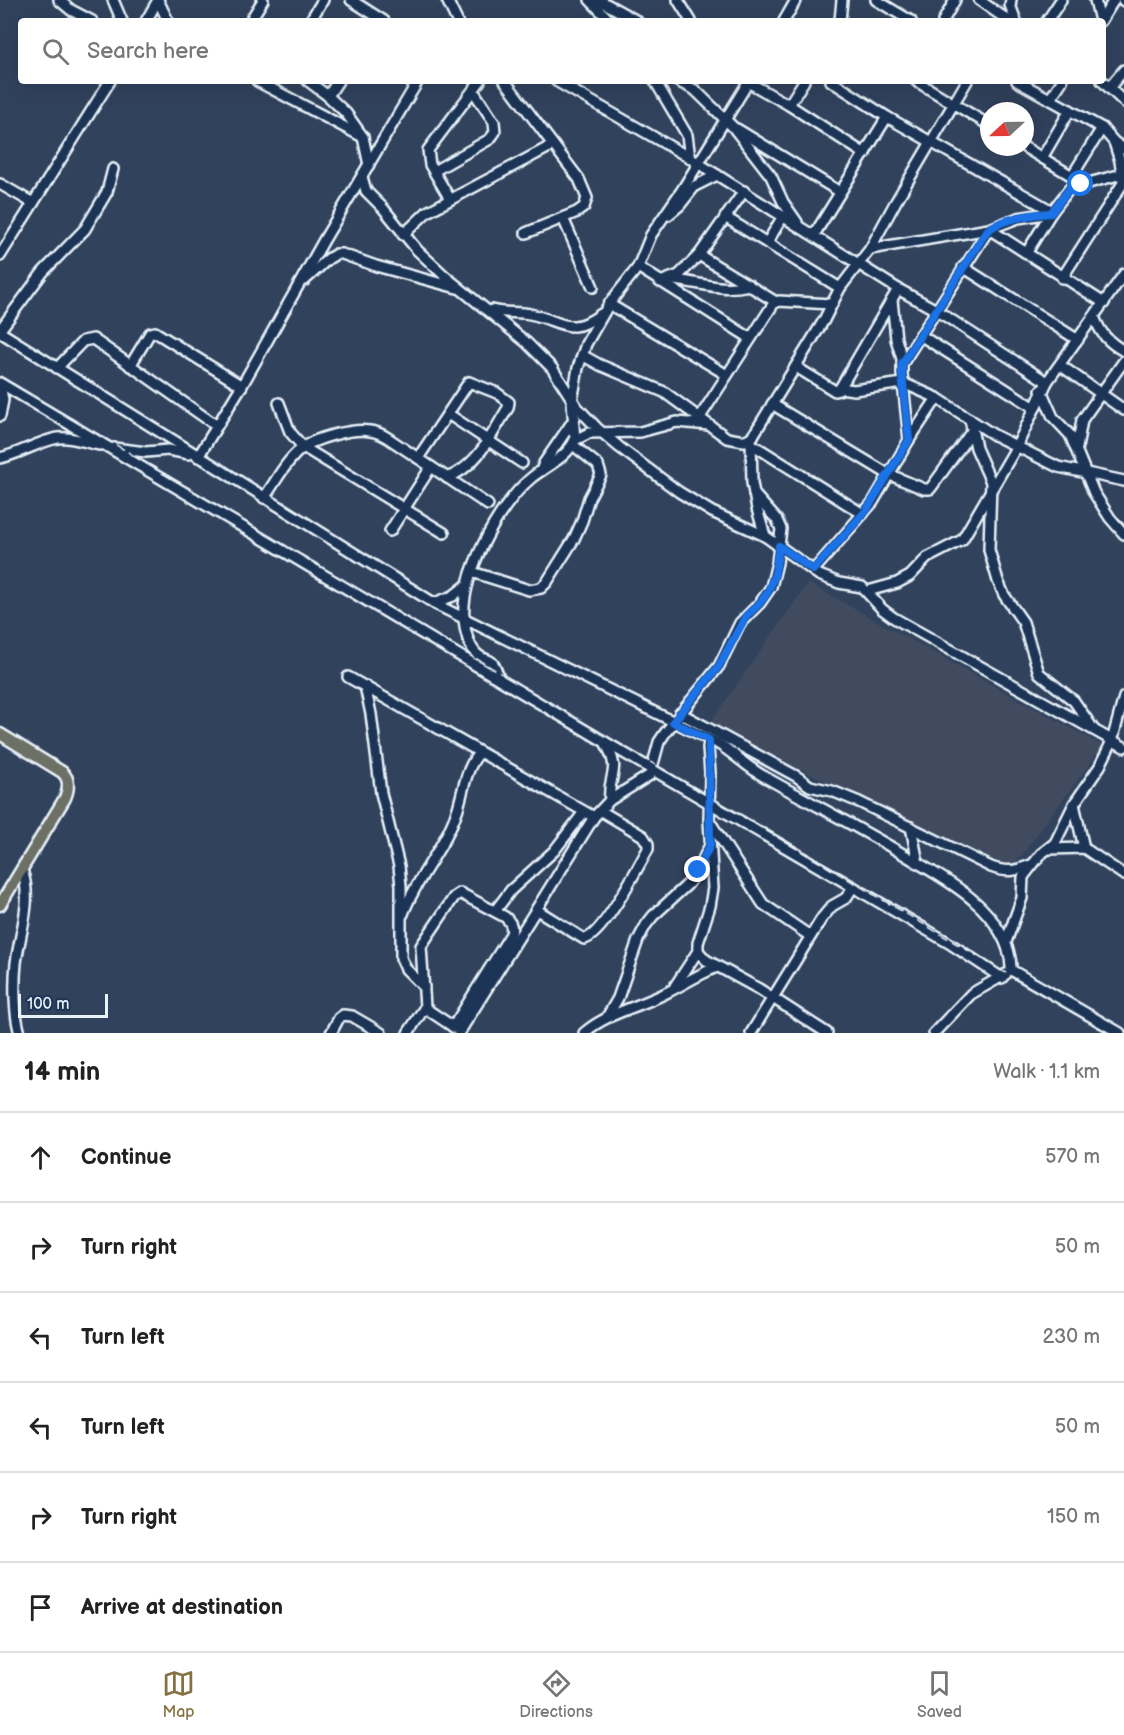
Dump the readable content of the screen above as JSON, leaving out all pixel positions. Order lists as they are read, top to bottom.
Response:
{
  "scale_bar": "100 m",
  "north": "left",
  "page": {
    "search": "Search here",
    "scale": "100 m",
    "heading": ["14 min", "Walk · 1.1 km"],
    "list": [
      ["Continue", "570 m"],
      ["Turn right", "50 m"],
      ["Turn left", "230 m"],
      ["Turn left", "50 m"],
      ["Turn right", "150 m"],
      "Arrive at destination"
    ],
    "nav": ["Map", "Directions", "Saved"]
  }
}
